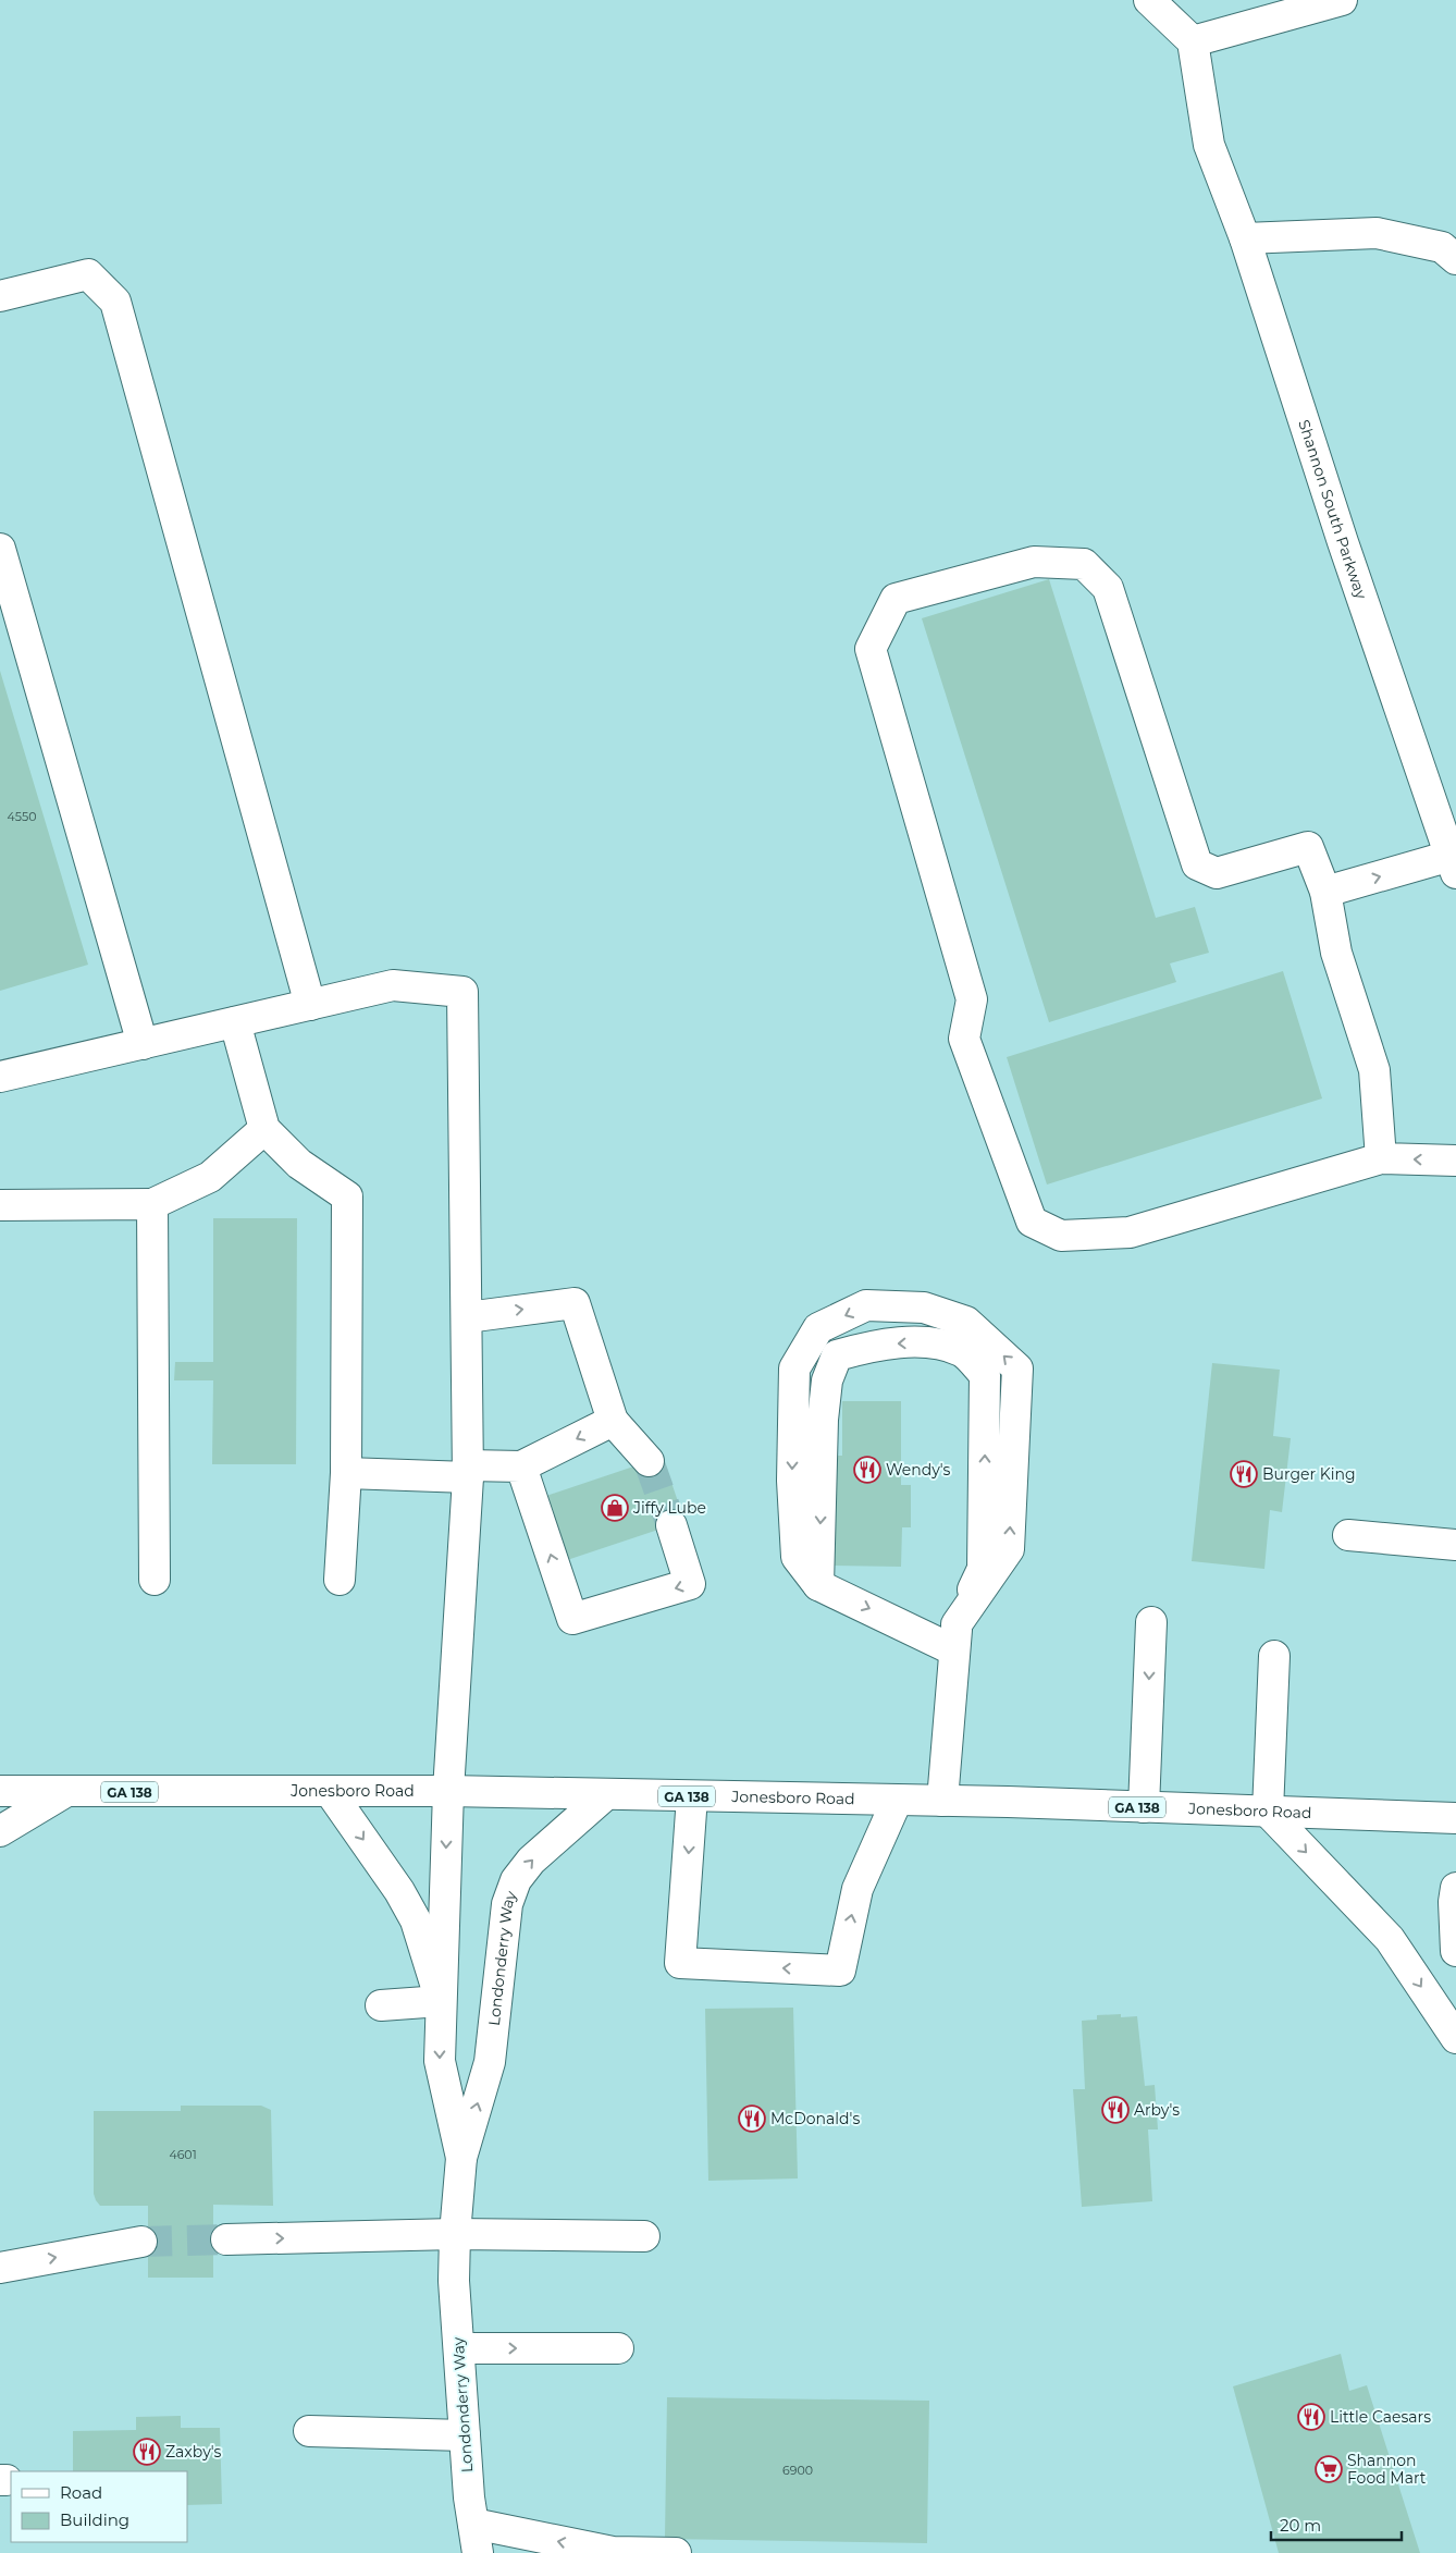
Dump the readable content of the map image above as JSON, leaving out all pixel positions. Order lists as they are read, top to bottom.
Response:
{
  "streets": {
    "main road": [
      "Shannon South Parkway",
      "GA 138",
      "Jonesboro Road",
      "Londonderry Way"
    ]
  },
  "crossings": [
    ["Jonesboro Road", "Londonderry Way"]
  ],
  "places": {
    "restaurant": [
      "Wendy's",
      "Burger King",
      "Arby's",
      "McDonald's",
      "Little Caesars",
      "Zaxby's"
    ],
    "shop": ["Jiffy Lube"],
    "supermarket": ["Shannon Food Mart"]
  },
  "house_numbers": ["4550", "4601", "6900"],
  "legend": ["Road", "Building"],
  "scale_bar": "20 m"
}
